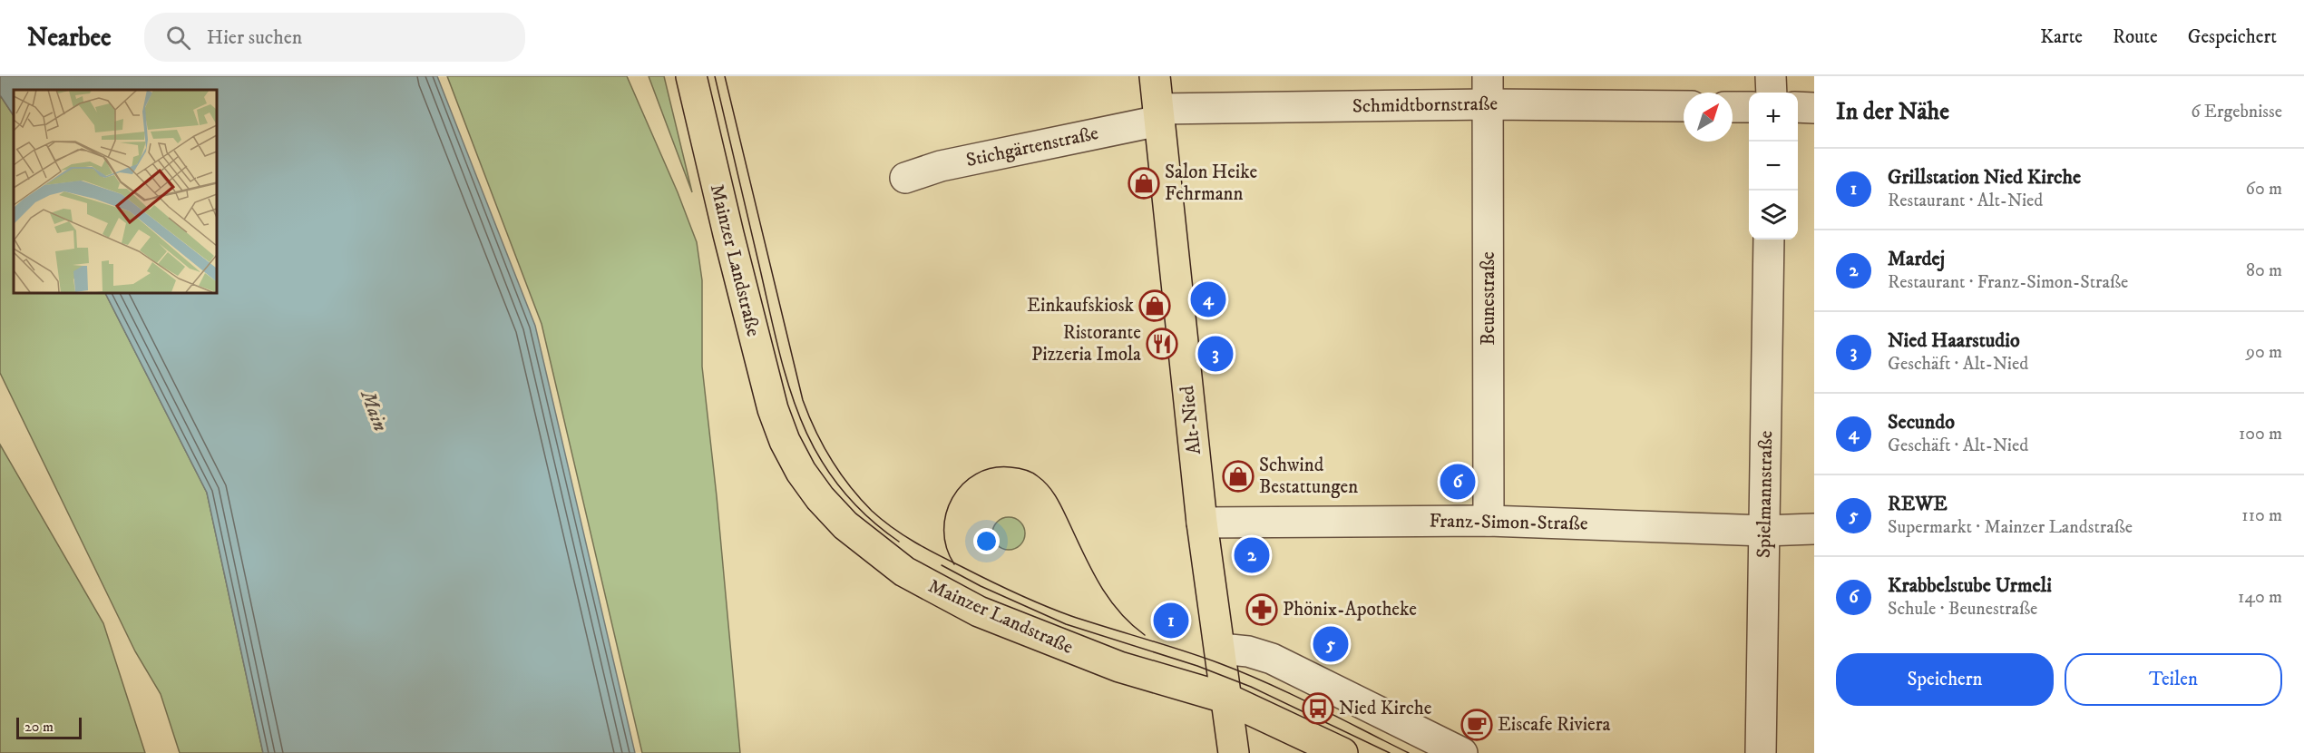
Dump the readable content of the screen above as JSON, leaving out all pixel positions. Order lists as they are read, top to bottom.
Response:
{
  "streets": {
    "main road": ["Mainzer Landstraße", "Alt-Nied"],
    "street": [
      "Schmidtbornstraße",
      "Stichgärtenstraße",
      "Beunestraße",
      "Spielmannstraße",
      "Franz-Simon-Straße"
    ]
  },
  "crossings": [
    ["Schmidtbornstraße", "Stichgärtenstraße"],
    ["Schmidtbornstraße", "Beunestraße"],
    ["Schmidtbornstraße", "Alt-Nied"],
    ["Stichgärtenstraße", "Alt-Nied"],
    ["Mainzer Landstraße", "Alt-Nied"],
    ["Beunestraße", "Franz-Simon-Straße"],
    ["Alt-Nied", "Franz-Simon-Straße"],
    ["Spielmannstraße", "Franz-Simon-Straße"]
  ],
  "water": ["Main"],
  "places": {
    "shop": ["Salon Heike Fehrmann", "Einkaufskiosk", "Schwind Bestattungen"],
    "restaurant": ["Ristorante Pizzeria Imola"],
    "pharmacy": ["Phönix-Apotheke"],
    "bus stop": ["Nied Kirche"],
    "cafe": ["Eiscafe Riviera"]
  },
  "scale_bar": "20 m",
  "north": "top right",
  "page": {
    "header": "Nearbee",
    "search": "Hier suchen",
    "nav": ["Karte", "Route", "Gespeichert"],
    "heading": ["In der Nähe", "6 Ergebnisse"],
    "map_buttons": ["+", "−"],
    "list": [
      {
        "mark": "1",
        "name": "Grillstation Nied Kirche",
        "note": "Restaurant · Alt-Nied",
        "value": "60 m"
      },
      {
        "mark": "2",
        "name": "Mardej",
        "note": "Restaurant · Franz-Simon-Straße",
        "value": "80 m"
      },
      {
        "mark": "3",
        "name": "Nied Haarstudio",
        "note": "Geschäft · Alt-Nied",
        "value": "90 m"
      },
      {
        "mark": "4",
        "name": "Secundo",
        "note": "Geschäft · Alt-Nied",
        "value": "100 m"
      },
      {
        "mark": "5",
        "name": "REWE",
        "note": "Supermarkt · Mainzer Landstraße",
        "value": "110 m"
      },
      {
        "mark": "6",
        "name": "Krabbelstube Urmeli",
        "note": "Schule · Beunestraße",
        "value": "140 m"
      }
    ],
    "pins": [
      "4",
      "3",
      "6",
      "2",
      "1",
      "5"
    ],
    "buttons": ["Speichern", "Teilen"],
    "scale": "20 m"
  }
}
